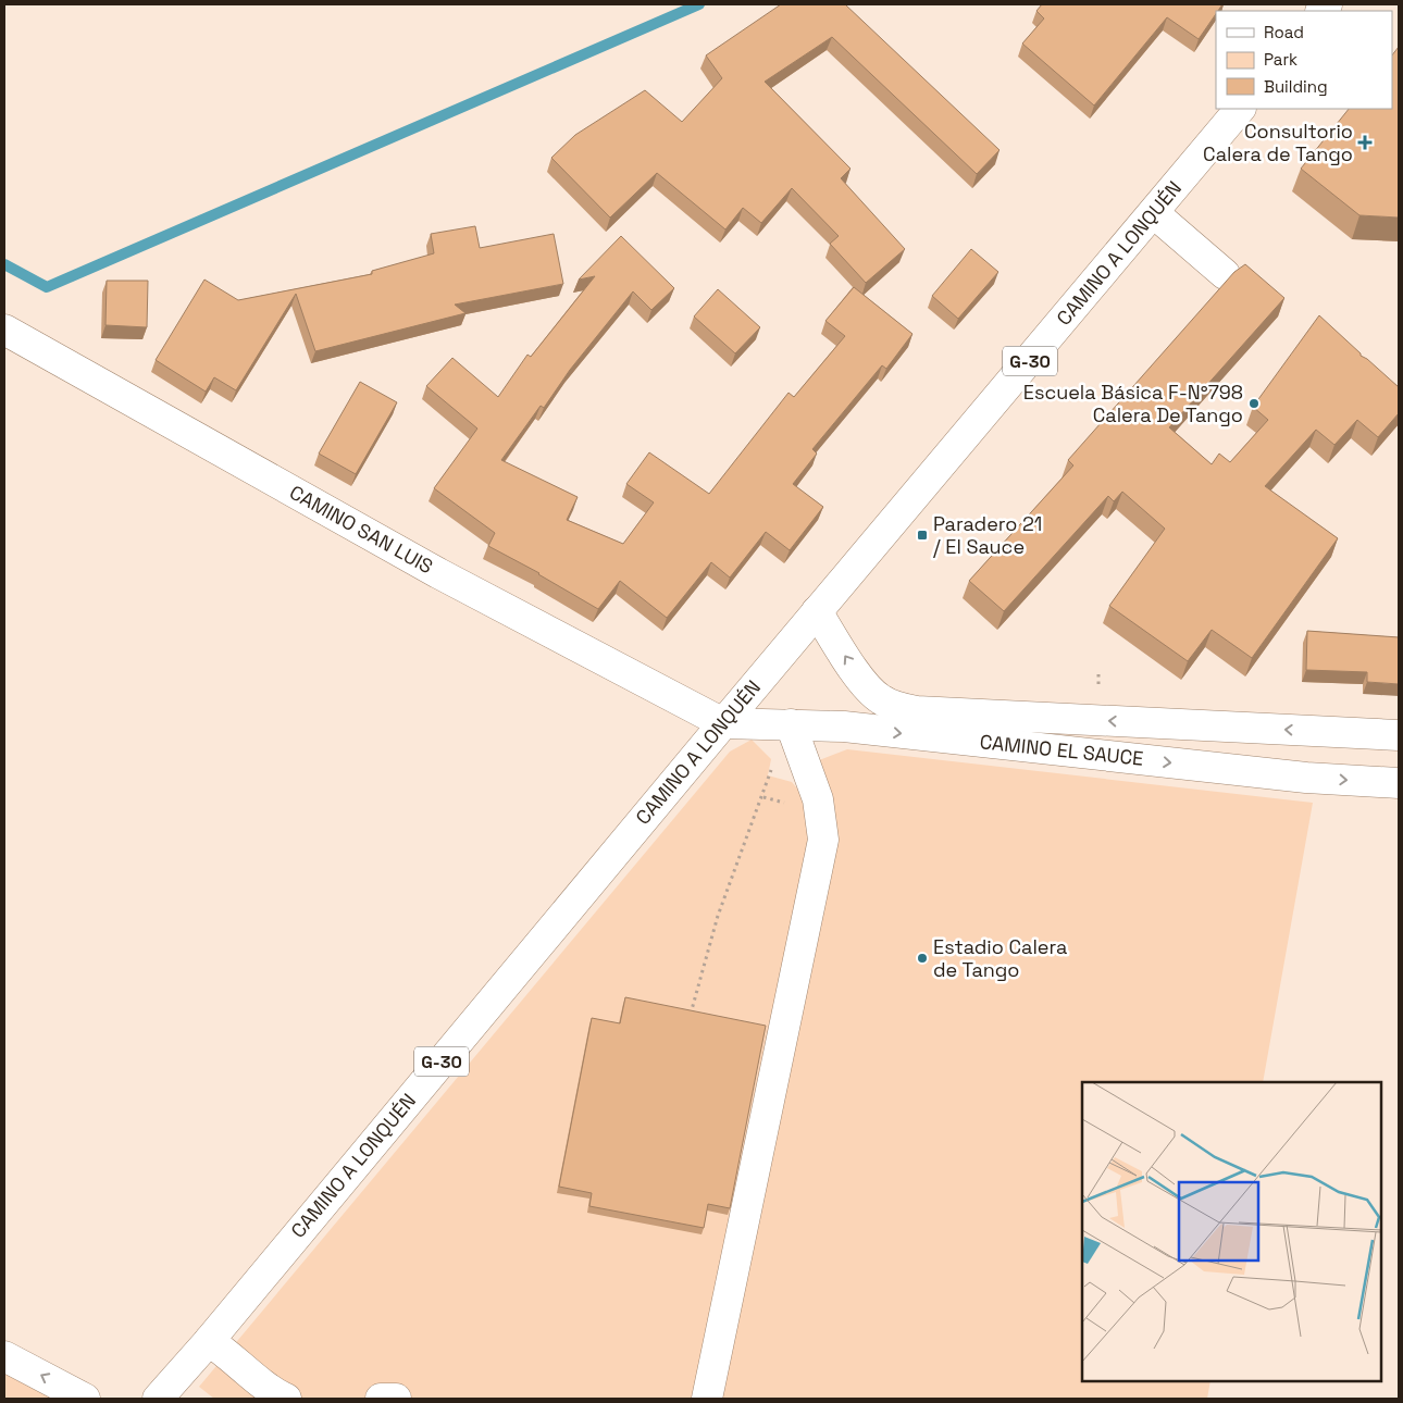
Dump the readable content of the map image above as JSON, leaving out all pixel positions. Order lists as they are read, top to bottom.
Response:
{
  "streets": {
    "street": [
      "CAMINO A LONQUÉN",
      "G-30",
      "CAMINO SAN LUIS",
      "CAMINO EL SAUCE"
    ]
  },
  "crossings": [
    ["CAMINO A LONQUÉN", "CAMINO SAN LUIS"],
    ["CAMINO A LONQUÉN", "CAMINO EL SAUCE"],
    ["CAMINO SAN LUIS", "CAMINO EL SAUCE"]
  ],
  "places": {
    "health": ["Consultorio Calera de Tango"],
    "other": ["Escuela Básica F-N°798 Calera De Tango", "Estadio Calera de Tango"],
    "transit": ["Paradero 21 / El Sauce"]
  },
  "legend": ["Road", "Park", "Building"]
}
